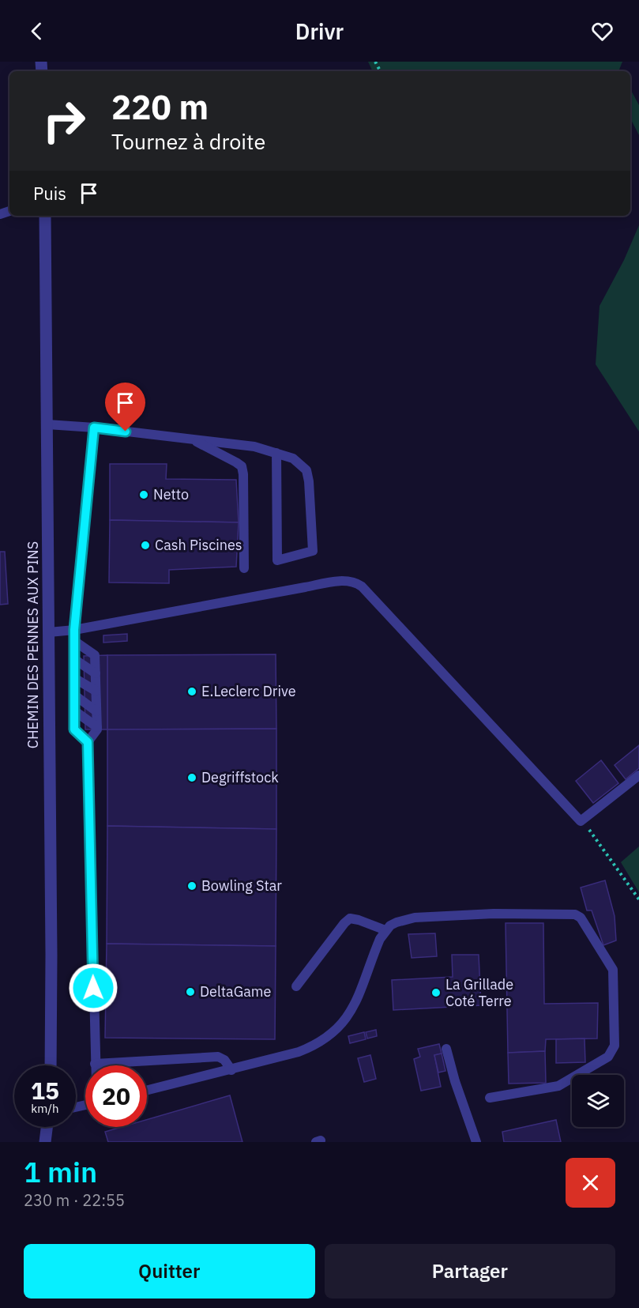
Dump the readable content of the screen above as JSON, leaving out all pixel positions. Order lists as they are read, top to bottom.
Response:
{
  "streets": {
    "street": ["CHEMIN DES PENNES AUX PINS"]
  },
  "places": [
    "Netto",
    "Cash Piscines",
    "E.Leclerc Drive",
    "Degriffstock",
    "Bowling Star",
    "DeltaGame",
    "La Grillade Coté Terre"
  ],
  "page": {
    "header": "Drivr",
    "turn": ["220 m", "Tournez à droite"],
    "then": "Puis",
    "speed": "15 km/h",
    "limit": "20",
    "heading": ["1 min", "230 m · 22:55"],
    "buttons": ["Quitter", "Partager"]
  }
}
